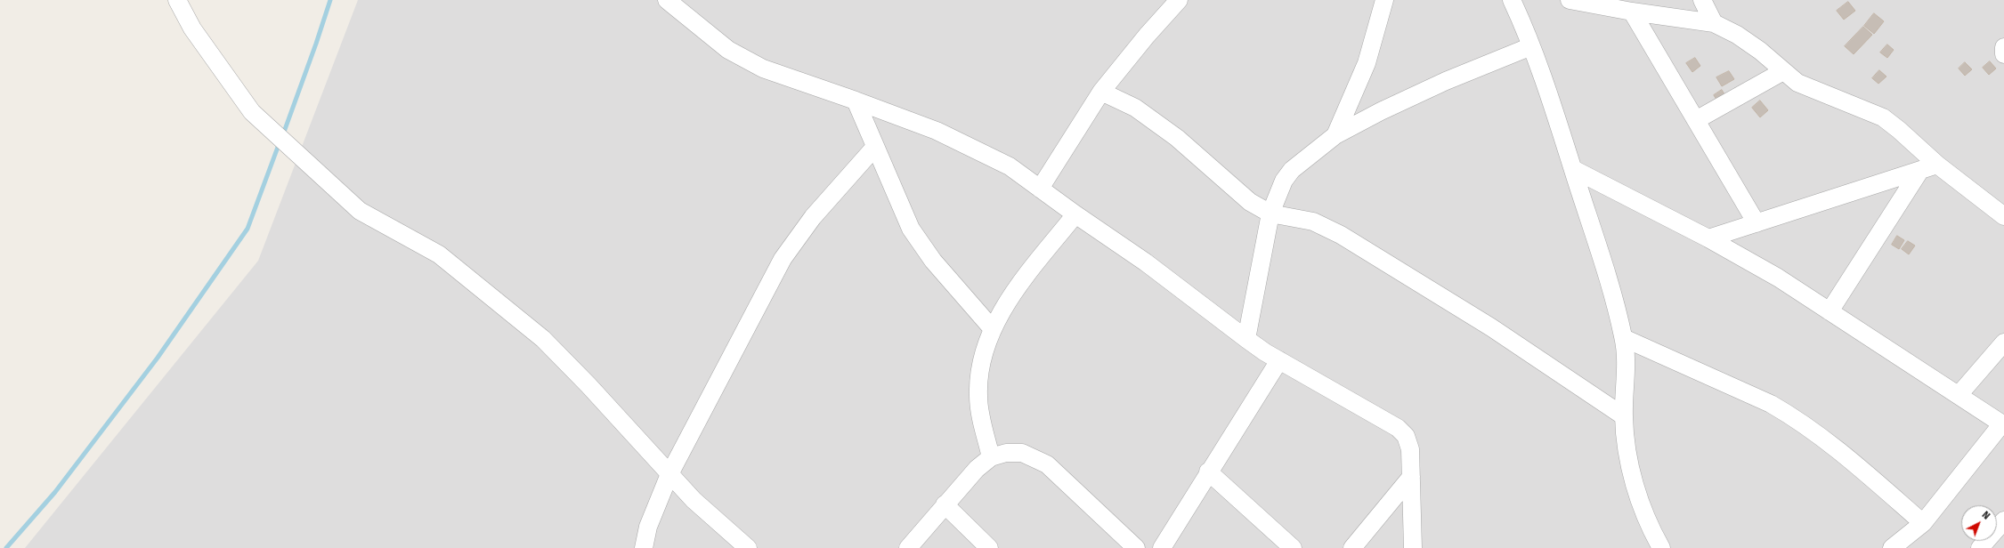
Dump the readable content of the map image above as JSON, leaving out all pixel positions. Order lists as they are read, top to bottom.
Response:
{
  "north": "top right"
}
